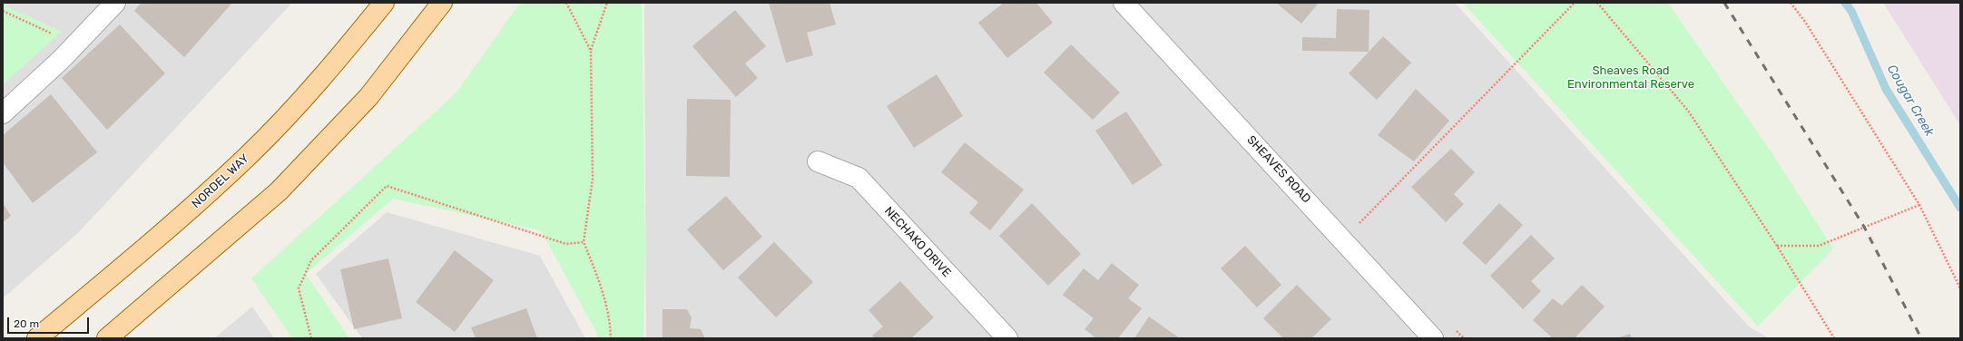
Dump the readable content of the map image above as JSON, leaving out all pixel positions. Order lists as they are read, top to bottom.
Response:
{
  "streets": {
    "main road": ["NORDEL WAY"],
    "street": ["SHEAVES ROAD", "NECHAKO DRIVE"]
  },
  "water": ["Cougar Creek"],
  "parks": ["Sheaves Road Environmental Reserve"],
  "scale_bar": "20 m"
}
